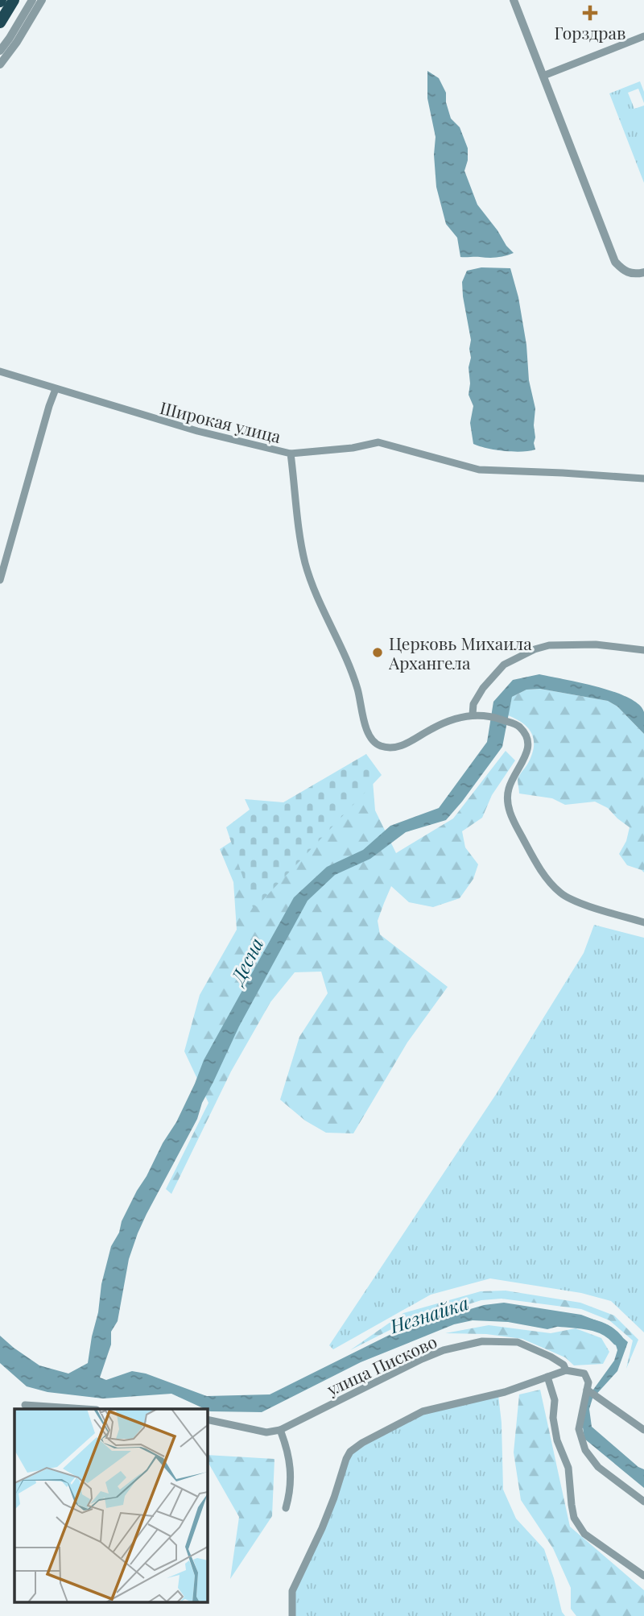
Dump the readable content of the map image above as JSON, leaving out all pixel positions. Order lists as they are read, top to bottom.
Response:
{
  "streets": {
    "street": ["Широкая улица", "улица Писково"]
  },
  "water": ["Десна", "Незнайка"],
  "places": {
    "health": ["Горздрав"],
    "other": ["Церковь Михаила Архангела"]
  }
}
